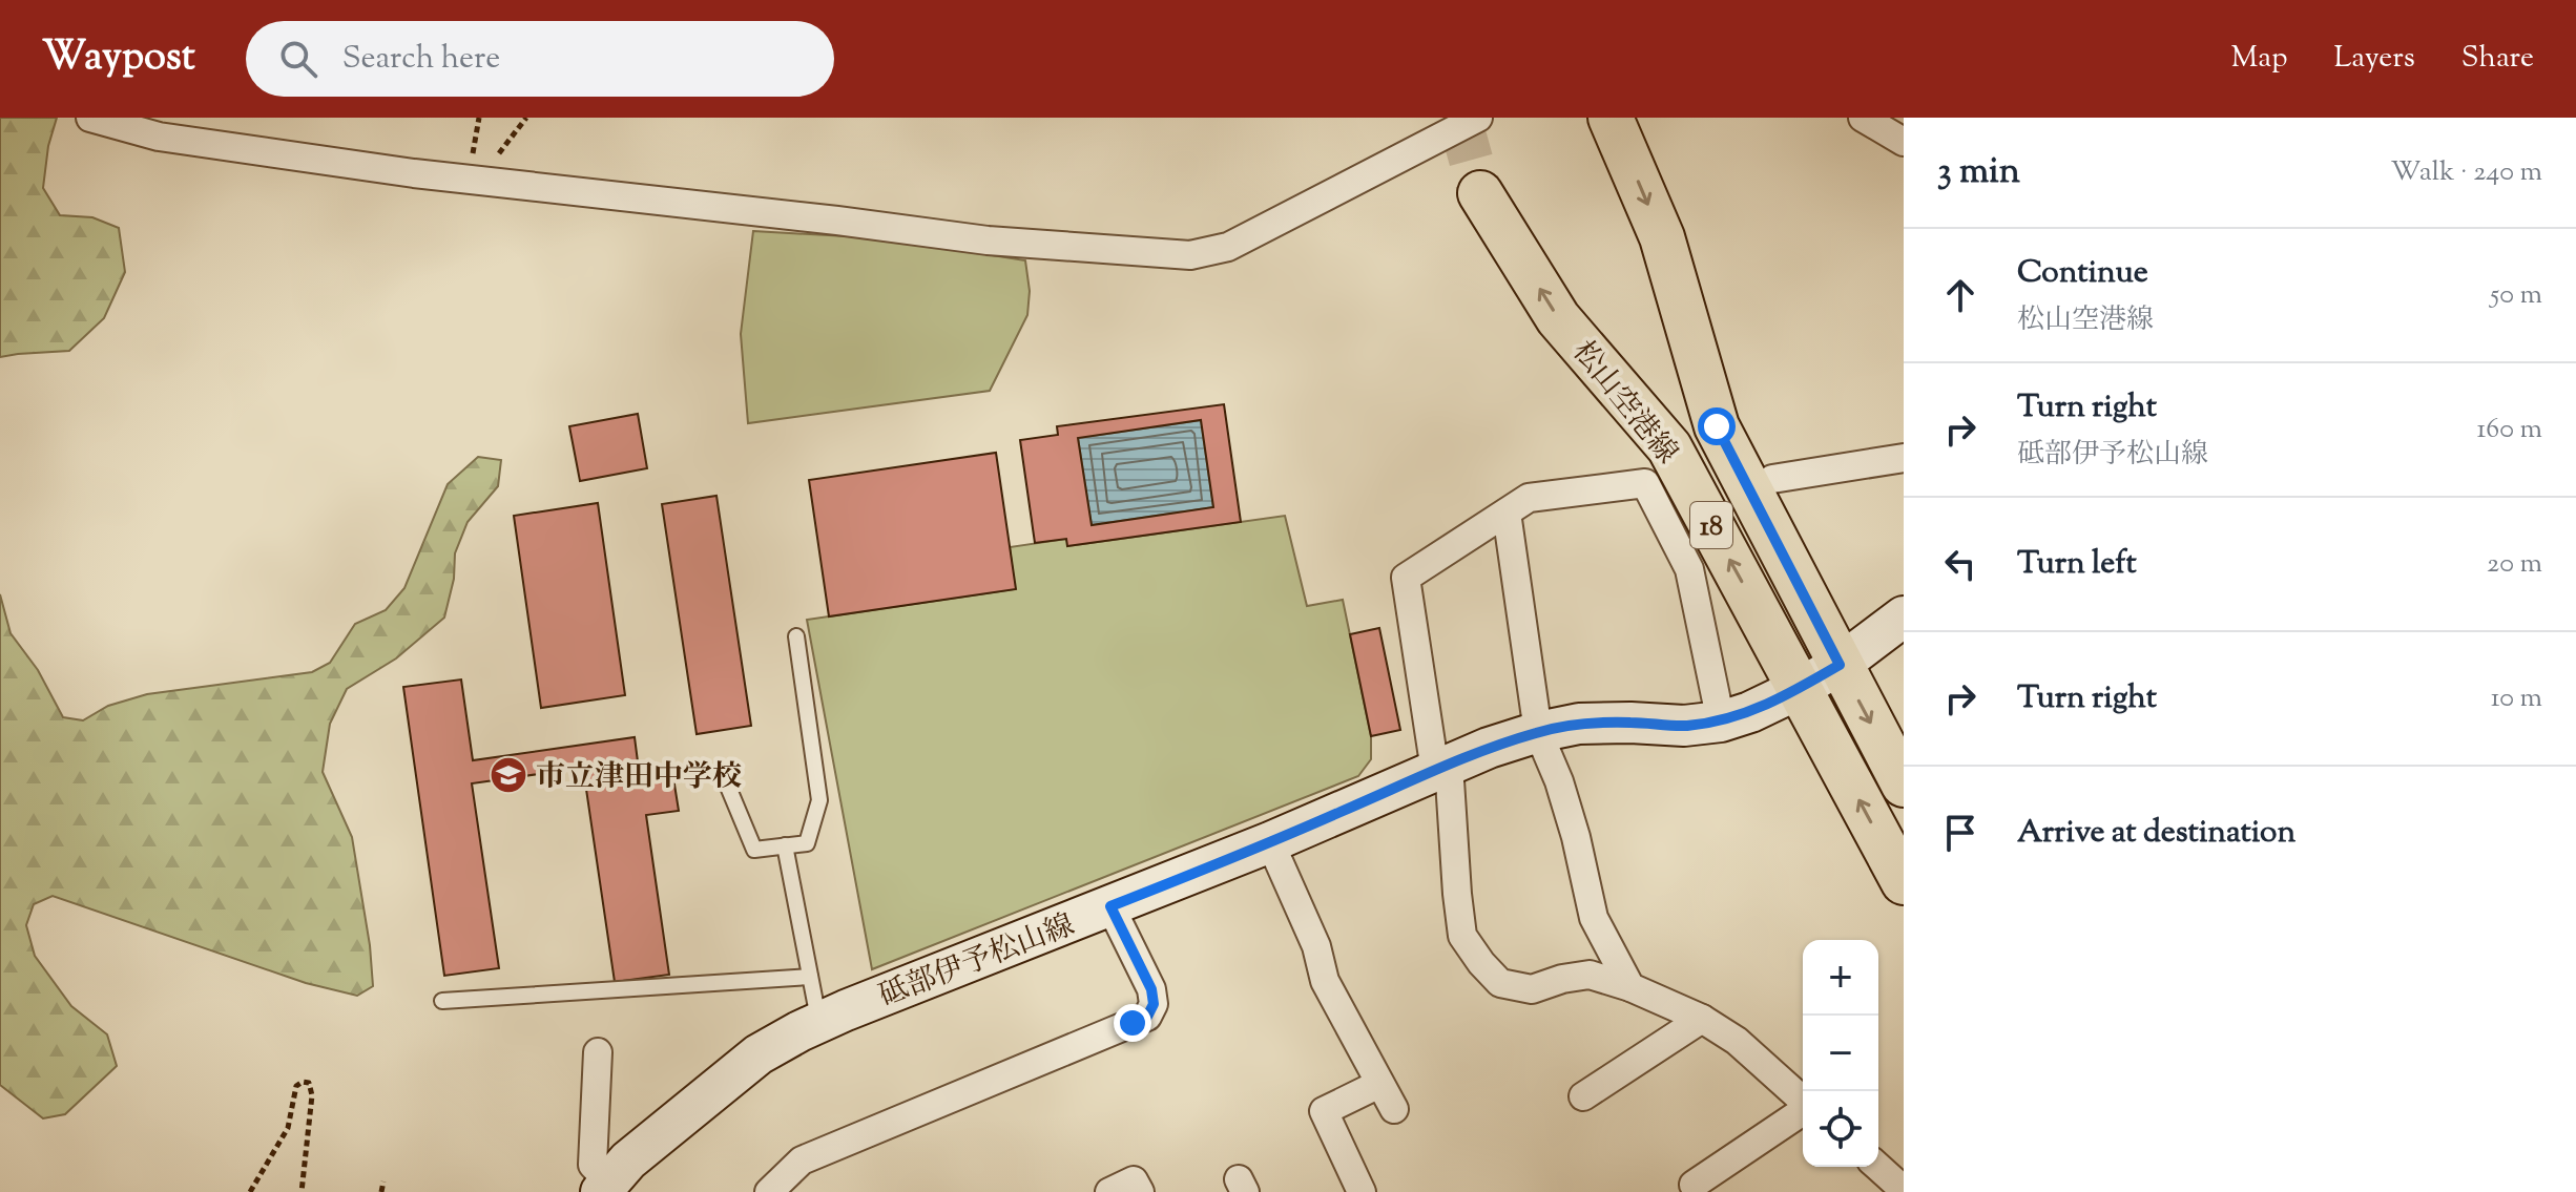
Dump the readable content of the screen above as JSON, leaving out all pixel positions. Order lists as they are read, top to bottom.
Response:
{
  "streets": {
    "main road": ["松山空港線", "18", "砥部伊予松山線"]
  },
  "crossings": [
    ["松山空港線", "砥部伊予松山線"]
  ],
  "places": {
    "school or university": ["市立津田中学校"]
  },
  "page": {
    "header": "Waypost",
    "search": "Search here",
    "nav": ["Map", "Layers", "Share"],
    "heading": ["3 min", "Walk · 240 m"],
    "list": [
      ["Continue", "松山空港線", "50 m"],
      ["Turn right", "砥部伊予松山線", "160 m"],
      ["Turn left", "20 m"],
      ["Turn right", "10 m"],
      "Arrive at destination"
    ],
    "map_buttons": ["+", "−"]
  }
}
